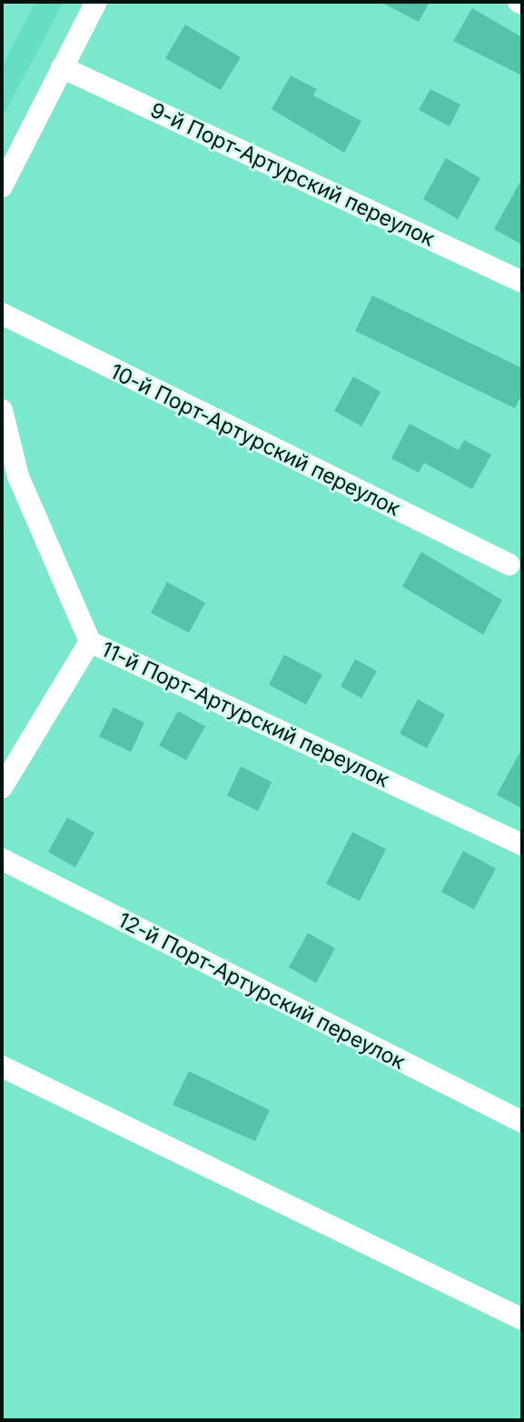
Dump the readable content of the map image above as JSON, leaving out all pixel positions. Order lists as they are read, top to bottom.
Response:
{
  "streets": {
    "street": [
      "9-й Порт-Артурский переулок",
      "10-й Порт-Артурский переулок",
      "11-й Порт-Артурский переулок",
      "12-й Порт-Артурский переулок"
    ]
  }
}
